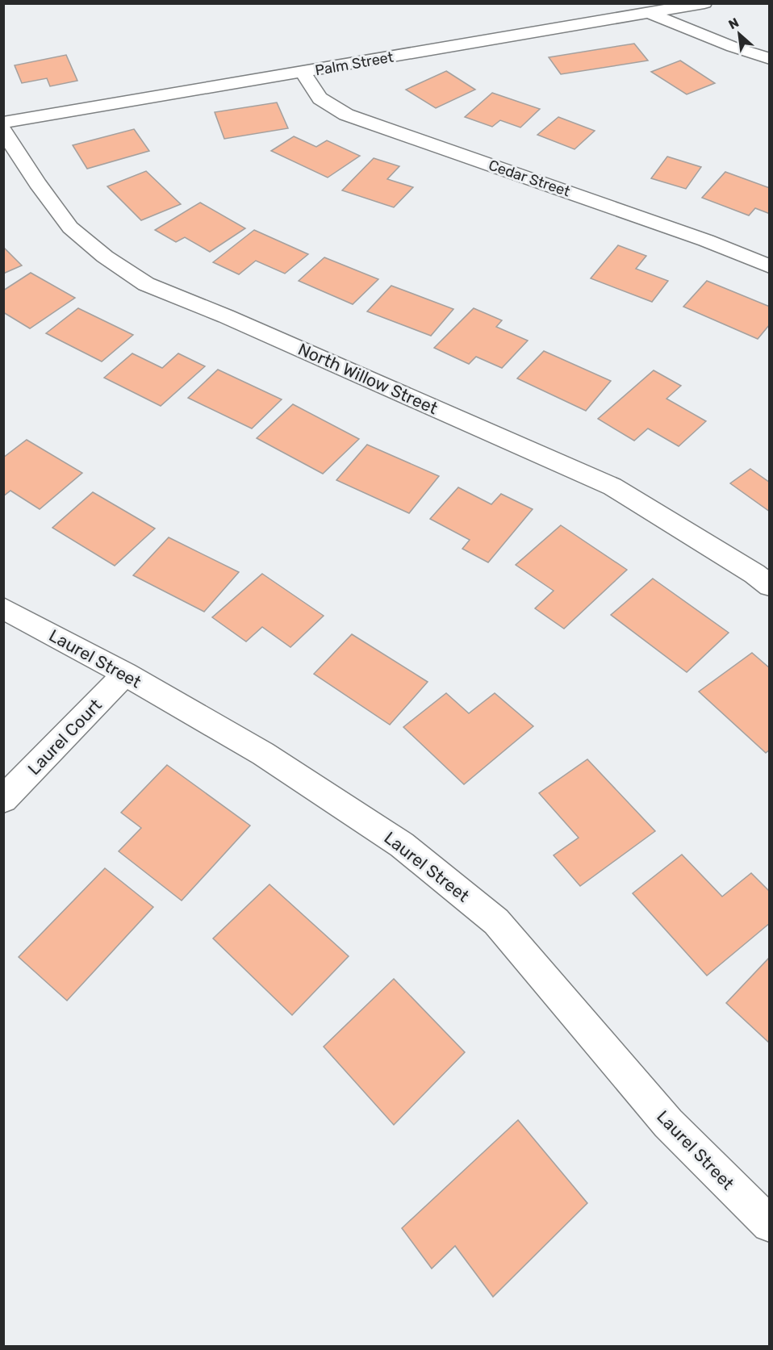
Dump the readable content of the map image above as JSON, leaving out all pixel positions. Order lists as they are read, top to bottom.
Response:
{
  "streets": {
    "street": [
      "Palm Street",
      "Cedar Street",
      "North Willow Street",
      "Laurel Street",
      "Laurel Court"
    ]
  },
  "crossings": [
    ["Palm Street", "Cedar Street"],
    ["Laurel Street", "Laurel Court"]
  ],
  "north": "top left"
}
